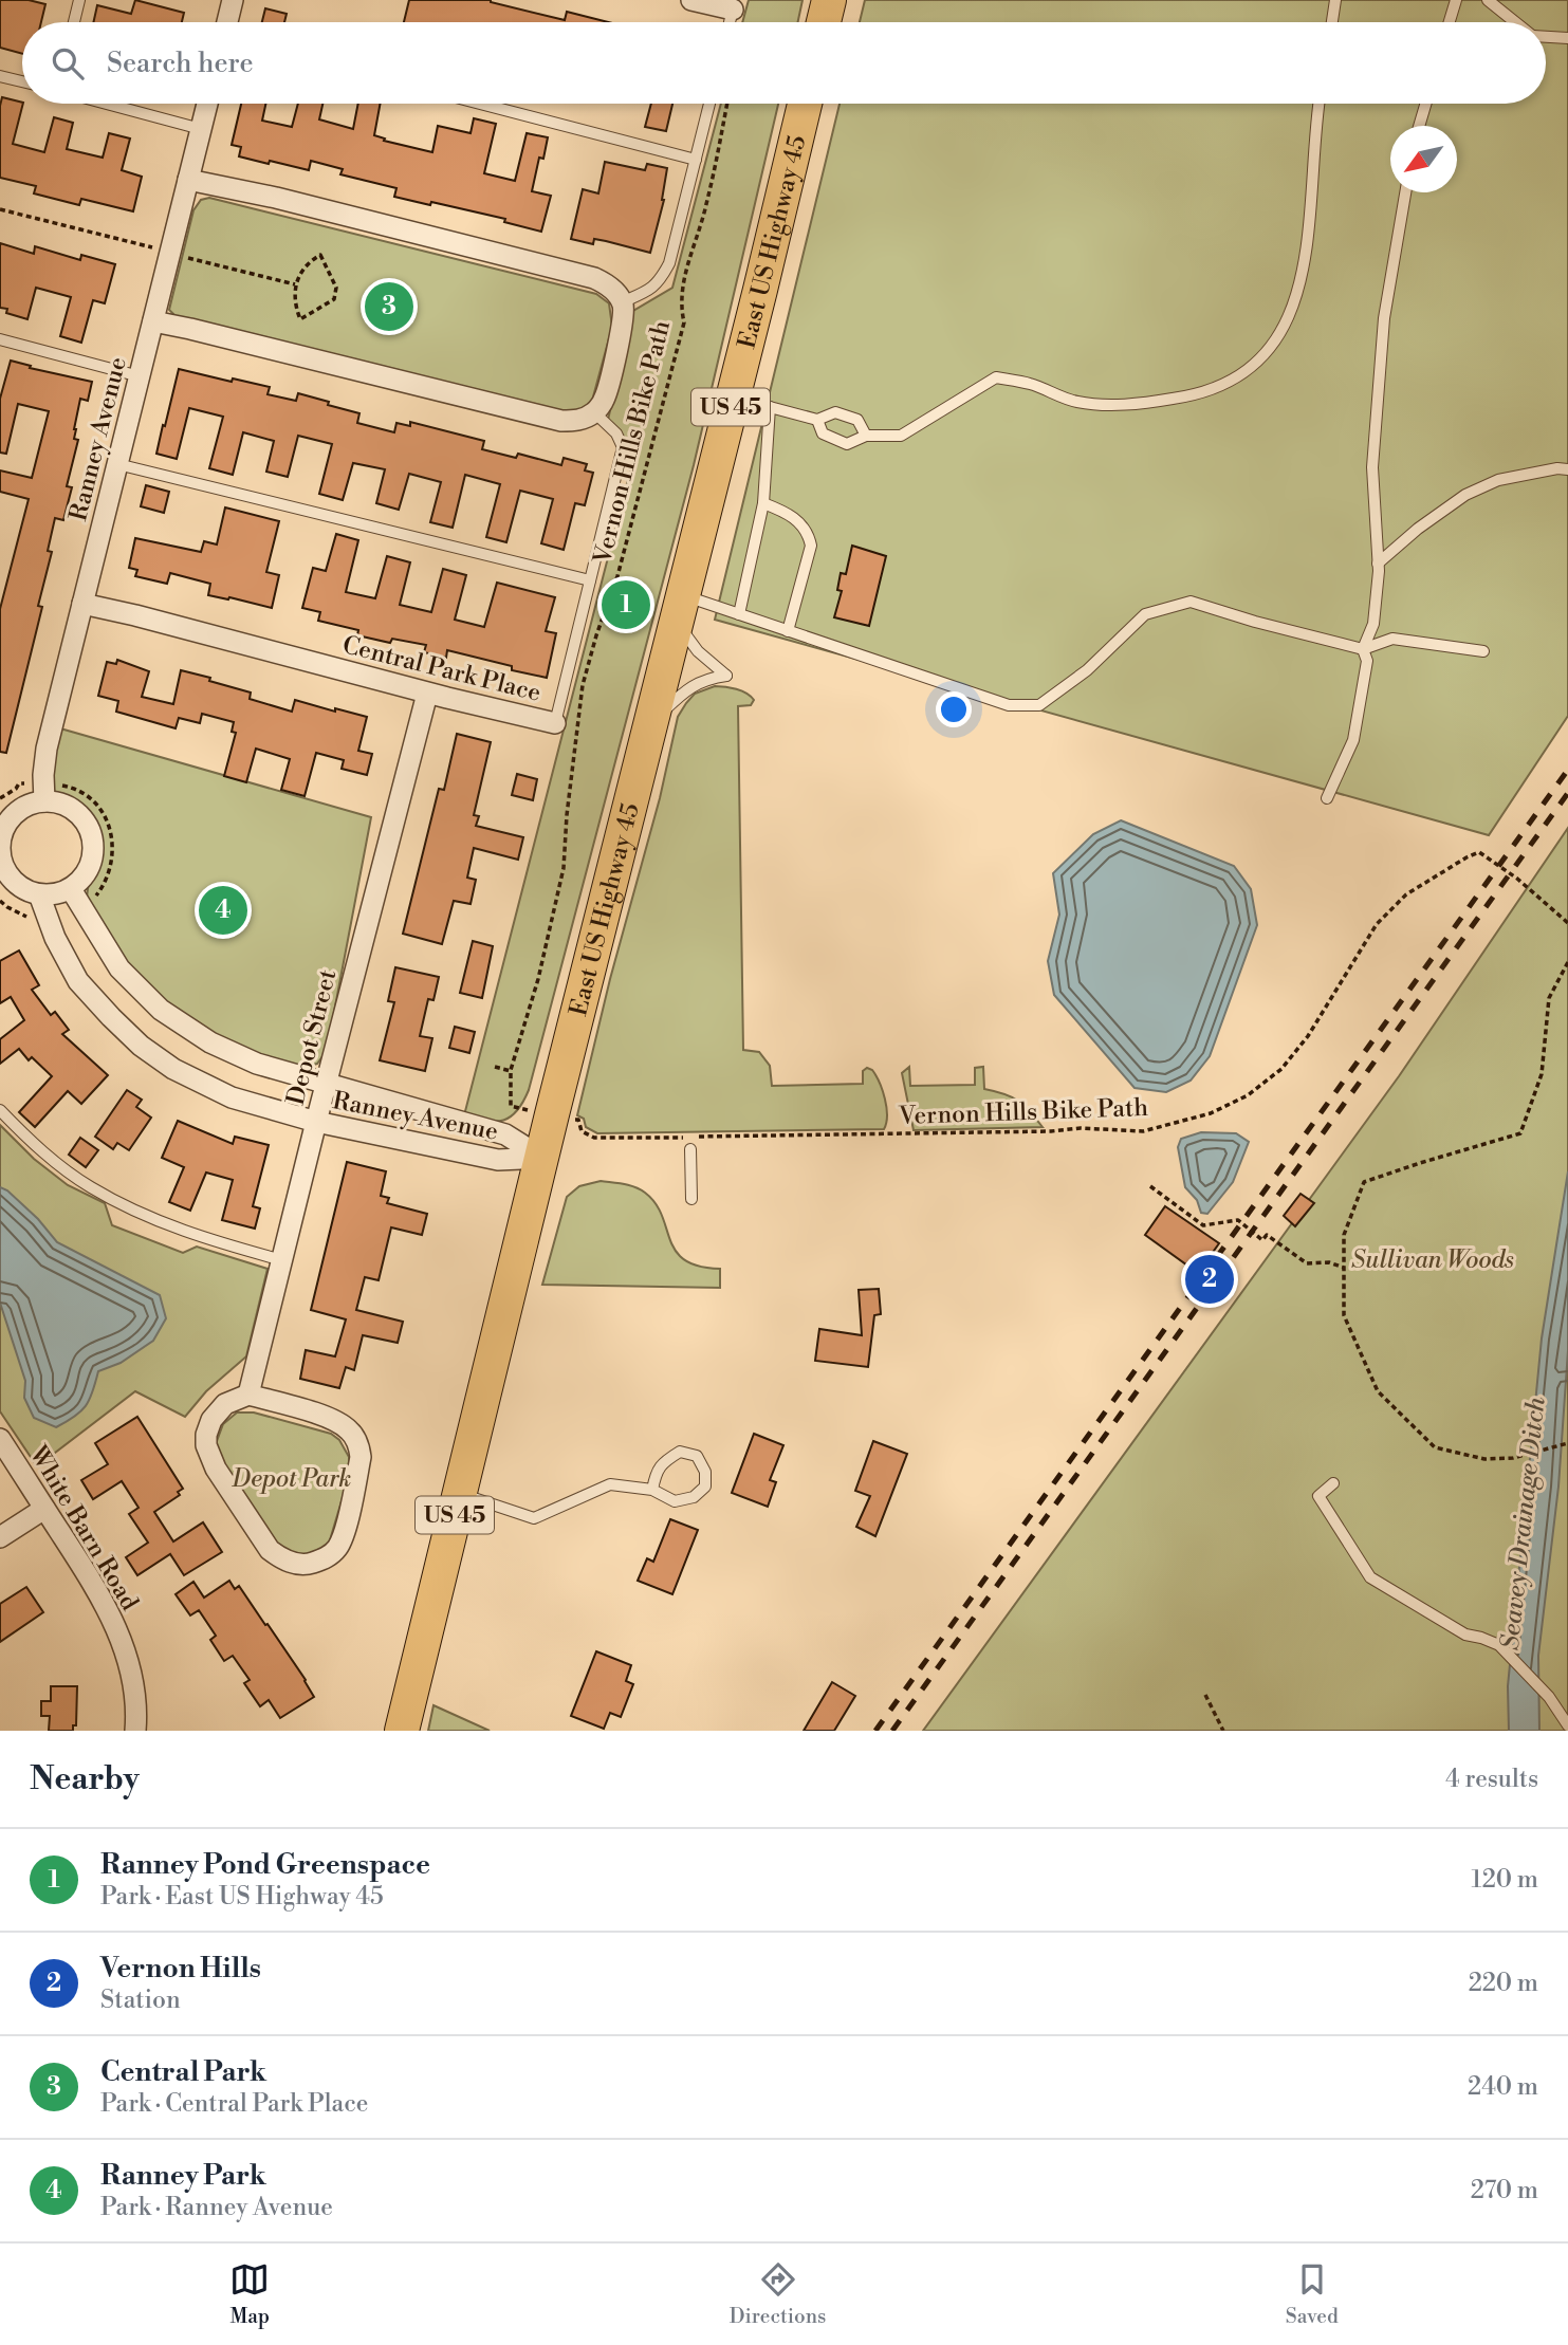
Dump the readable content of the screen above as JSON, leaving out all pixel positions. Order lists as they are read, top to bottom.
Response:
{
  "streets": {
    "main road": ["East US Highway 45", "US 45"],
    "street": [
      "Ranney Avenue",
      "Central Park Place",
      "Depot Street",
      "White Barn Road"
    ],
    "path": ["Vernon Hills Bike Path"]
  },
  "crossings": [
    ["East US Highway 45", "Ranney Avenue"],
    ["Ranney Avenue", "Central Park Place"],
    ["Ranney Avenue", "Depot Street"],
    ["Central Park Place", "Depot Street"]
  ],
  "water": ["Seavey Drainage Ditch"],
  "parks": ["Sullivan Woods", "Depot Park"],
  "north": "bottom left",
  "page": {
    "search": "Search here",
    "pins": [
      "3",
      "1",
      "4",
      "2"
    ],
    "heading": ["Nearby", "4 results"],
    "list": [
      {
        "mark": "1",
        "name": "Ranney Pond Greenspace",
        "note": "Park · East US Highway 45",
        "value": "120 m"
      },
      {
        "mark": "2",
        "name": "Vernon Hills",
        "note": "Station",
        "value": "220 m"
      },
      {
        "mark": "3",
        "name": "Central Park",
        "note": "Park · Central Park Place",
        "value": "240 m"
      },
      {
        "mark": "4",
        "name": "Ranney Park",
        "note": "Park · Ranney Avenue",
        "value": "270 m"
      }
    ],
    "nav": ["Map", "Directions", "Saved"]
  }
}
